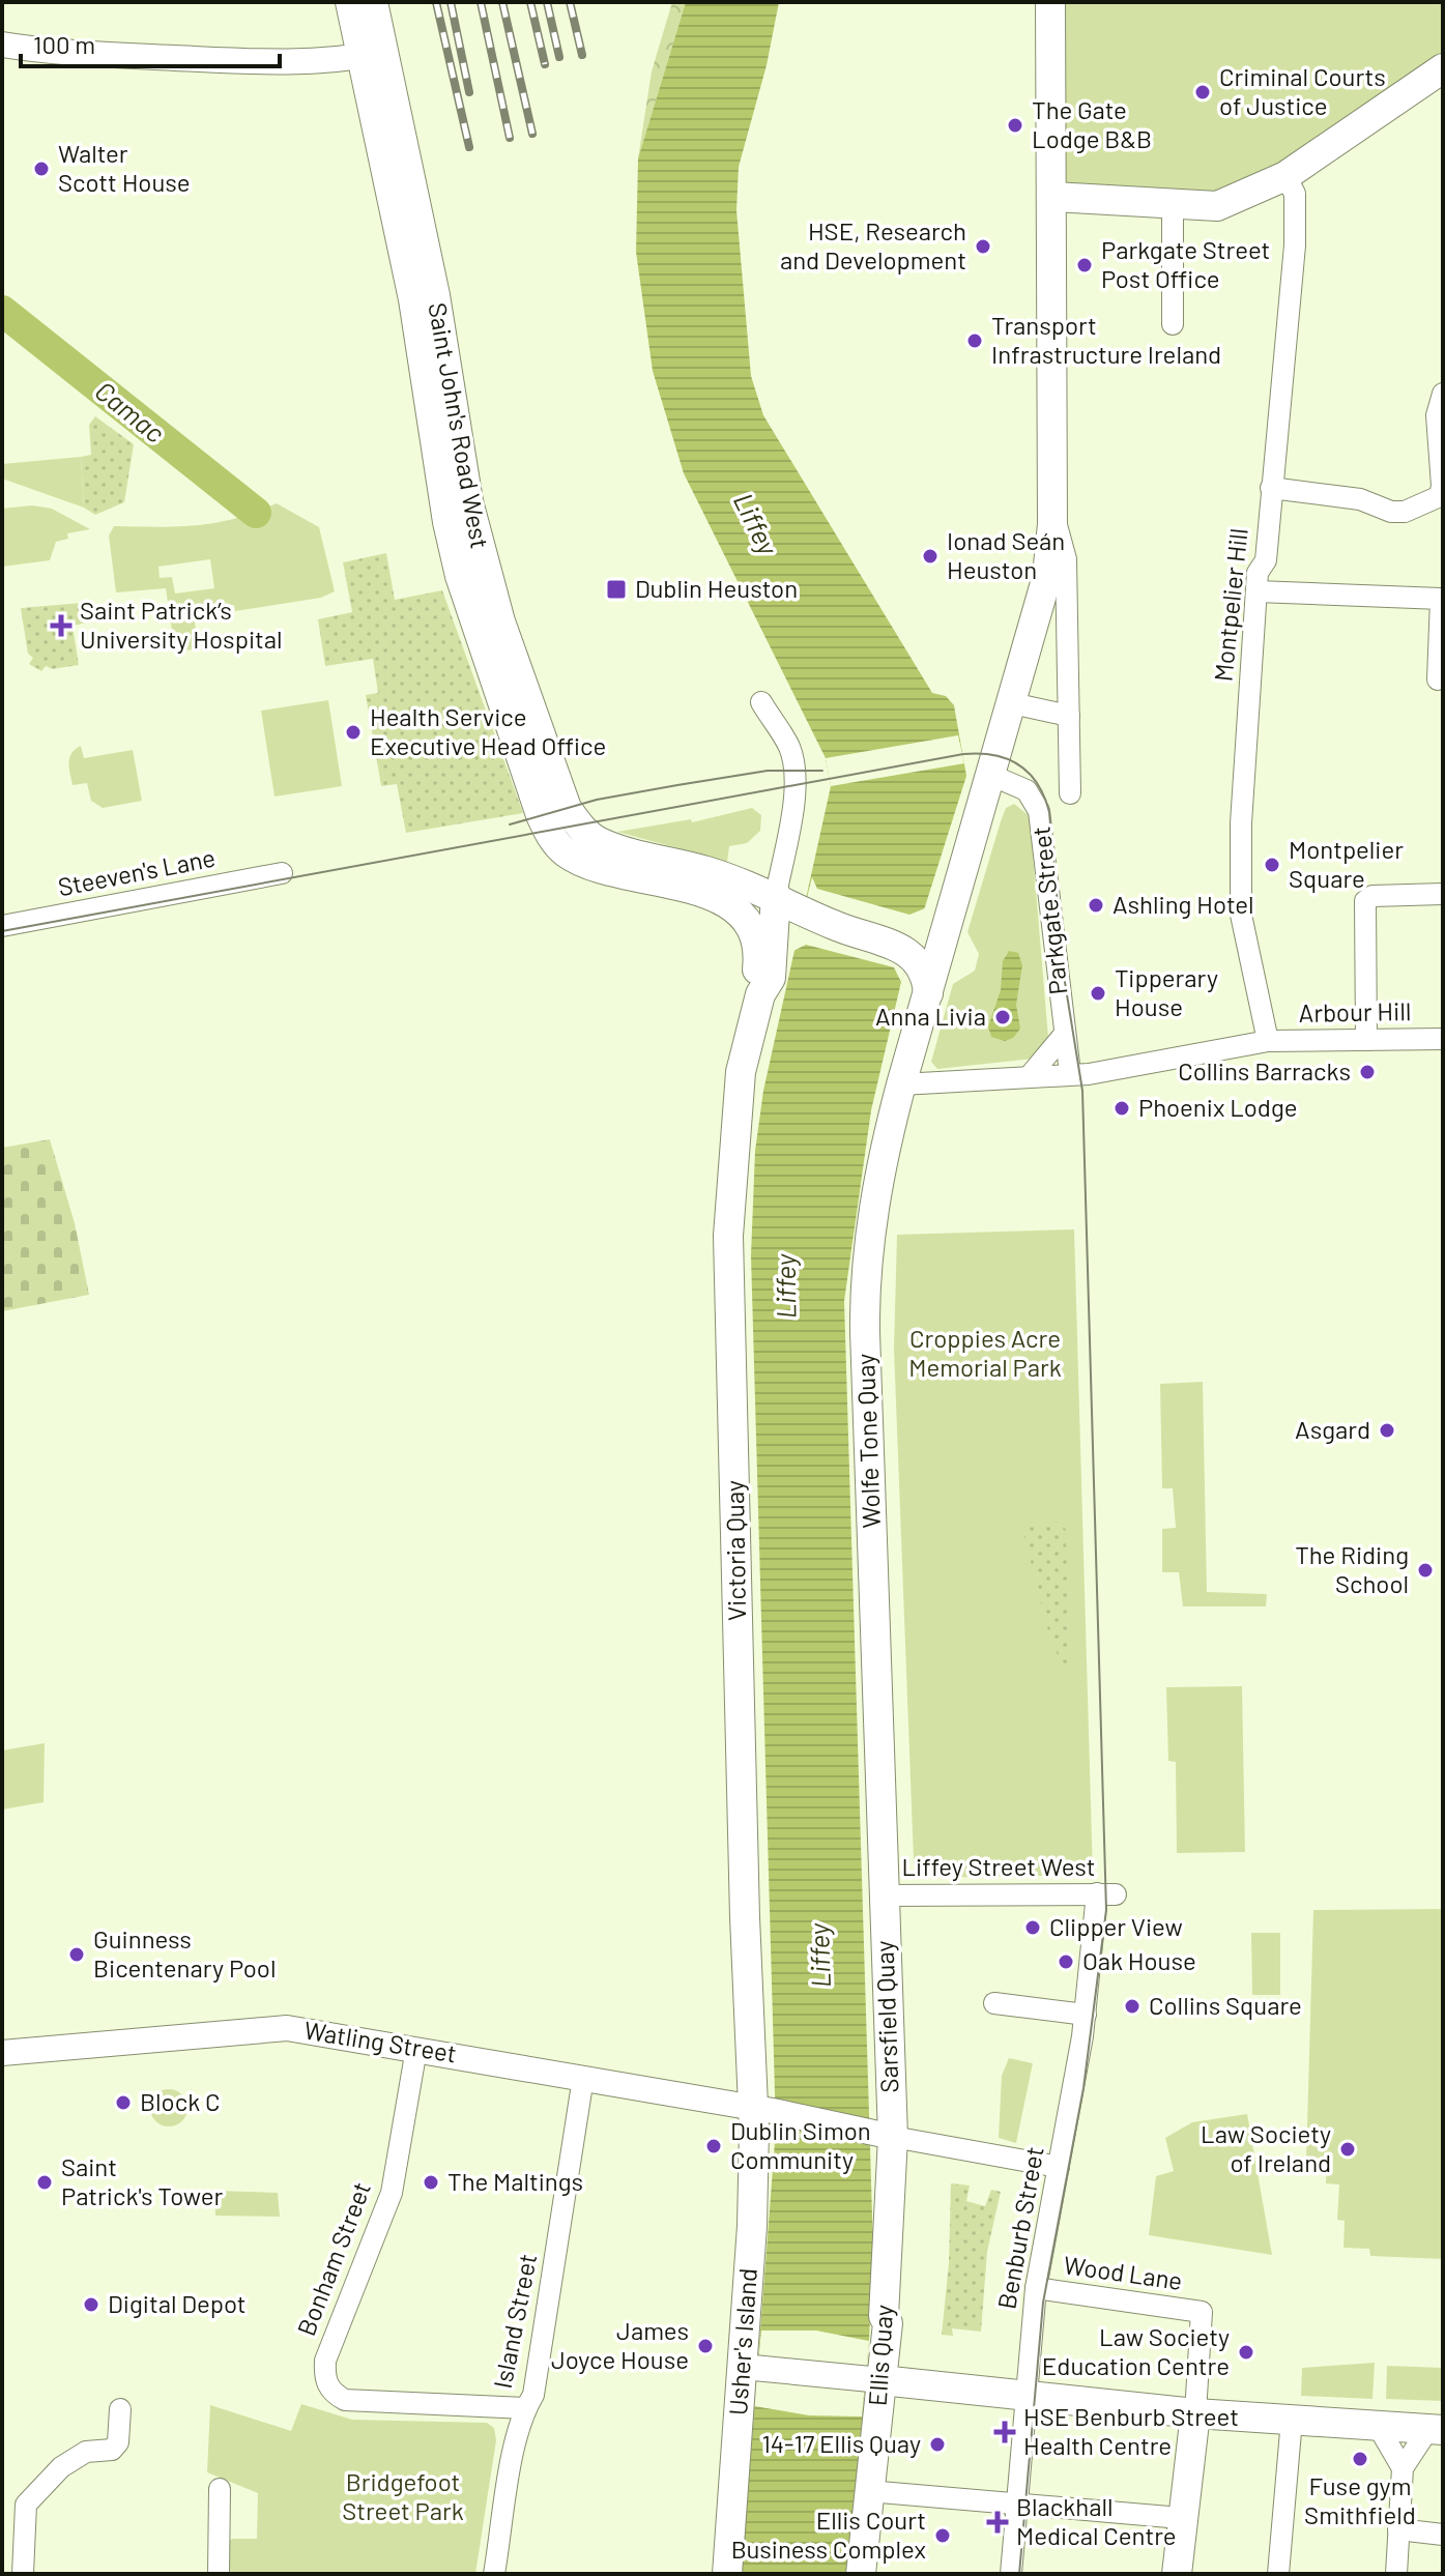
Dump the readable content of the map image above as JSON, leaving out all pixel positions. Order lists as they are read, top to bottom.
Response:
{
  "streets": {
    "main road": [
      "Saint John's Road West",
      "Parkgate Street",
      "Wolfe Tone Quay",
      "Victoria Quay",
      "Sarsfield Quay",
      "Usher's Island",
      "Ellis Quay"
    ],
    "street": [
      "Montpelier Hill",
      "Steeven's Lane",
      "Arbour Hill",
      "Liffey Street West",
      "Watling Street",
      "Benburb Street",
      "Bonham Street",
      "Wood Lane",
      "Island Street"
    ]
  },
  "crossings": [
    ["Saint John's Road West", "Wolfe Tone Quay"],
    ["Saint John's Road West", "Victoria Quay"],
    ["Montpelier Hill", "Arbour Hill"],
    ["Parkgate Street", "Arbour Hill"],
    ["Parkgate Street", "Wolfe Tone Quay"],
    ["Arbour Hill", "Wolfe Tone Quay"],
    ["Wolfe Tone Quay", "Liffey Street West"],
    ["Wolfe Tone Quay", "Sarsfield Quay"],
    ["Victoria Quay", "Watling Street"],
    ["Victoria Quay", "Usher's Island"],
    ["Liffey Street West", "Sarsfield Quay"],
    ["Liffey Street West", "Benburb Street"],
    ["Sarsfield Quay", "Watling Street"],
    ["Sarsfield Quay", "Ellis Quay"],
    ["Watling Street", "Bonham Street"],
    ["Watling Street", "Island Street"],
    ["Watling Street", "Usher's Island"],
    ["Watling Street", "Ellis Quay"],
    ["Benburb Street", "Wood Lane"],
    ["Bonham Street", "Island Street"]
  ],
  "water": ["Camac", "Liffey"],
  "parks": ["Croppies Acre Memorial Park", "Bridgefoot Street Park"],
  "places": {
    "other": [
      "Criminal Courts of Justice",
      "The Gate Lodge B&B",
      "Walter Scott House",
      "HSE, Research and Development",
      "Parkgate Street Post Office",
      "Transport Infrastructure Ireland",
      "Ionad Seán Heuston",
      "Health Service Executive Head Office",
      "Montpelier Square",
      "Ashling Hotel",
      "Tipperary House",
      "Anna Livia",
      "Collins Barracks",
      "Phoenix Lodge",
      "Asgard",
      "The Riding School",
      "Clipper View",
      "Guinness Bicentenary Pool",
      "Oak House",
      "Collins Square",
      "Block C",
      "Dublin Simon Community",
      "Law Society of Ireland",
      "Saint Patrick's Tower",
      "The Maltings",
      "Digital Depot",
      "James Joyce House",
      "Law Society Education Centre",
      "14-17 Ellis Quay",
      "Fuse gym Smithfield",
      "Ellis Court Business Complex"
    ],
    "transit": ["Dublin Heuston"],
    "health": ["Saint Patrick’s University Hospital", "HSE Benburb Street Health Centre", "Blackhall Medical Centre"]
  },
  "scale_bar": "100 m"
}
